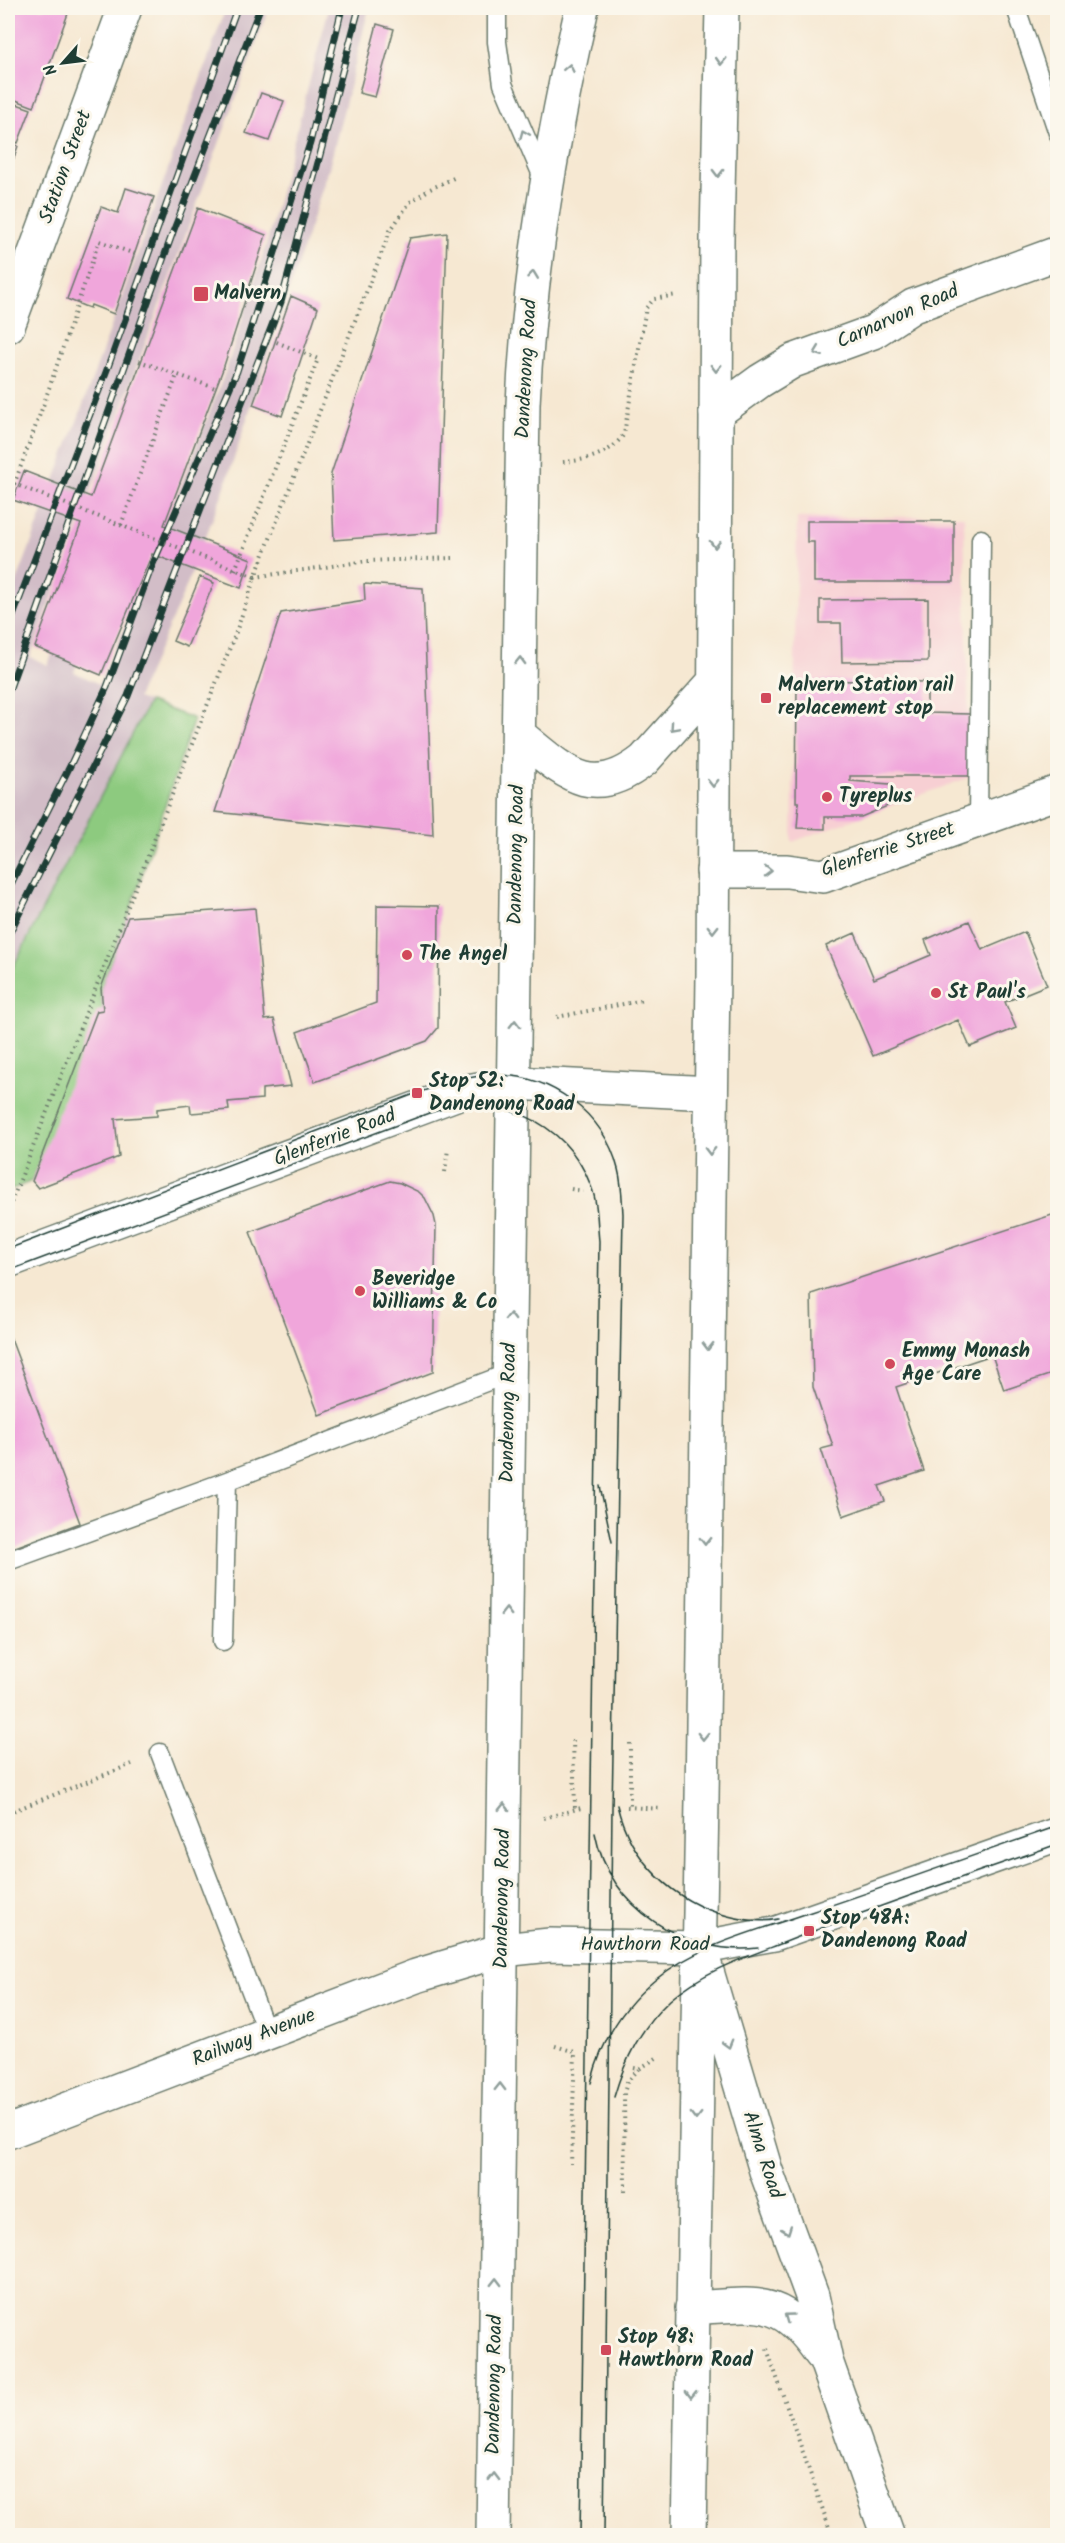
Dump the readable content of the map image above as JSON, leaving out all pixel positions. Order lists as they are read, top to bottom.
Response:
{
  "streets": {
    "main road": [
      "Station Street",
      "Carnarvon Road",
      "Dandenong Road",
      "Glenferrie Street",
      "Glenferrie Road",
      "Hawthorn Road",
      "Railway Avenue",
      "Alma Road"
    ]
  },
  "crossings": [
    ["Dandenong Road", "Glenferrie Road"],
    ["Dandenong Road", "Hawthorn Road"],
    ["Dandenong Road", "Railway Avenue"],
    ["Hawthorn Road", "Railway Avenue"],
    ["Hawthorn Road", "Alma Road"]
  ],
  "one_way": ["Carnarvon Road", "Glenferrie Street"],
  "places": {
    "transit": [
      "Malvern",
      "Malvern Station rail replacement stop",
      "Stop 52: Dandenong Road",
      "Stop 48A: Dandenong Road",
      "Stop 48: Hawthorn Road"
    ],
    "other": [
      "Tyreplus",
      "The Angel",
      "St Paul's",
      "Beveridge Williams & Co",
      "Emmy Monash Age Care"
    ]
  },
  "north": "bottom left"
}
